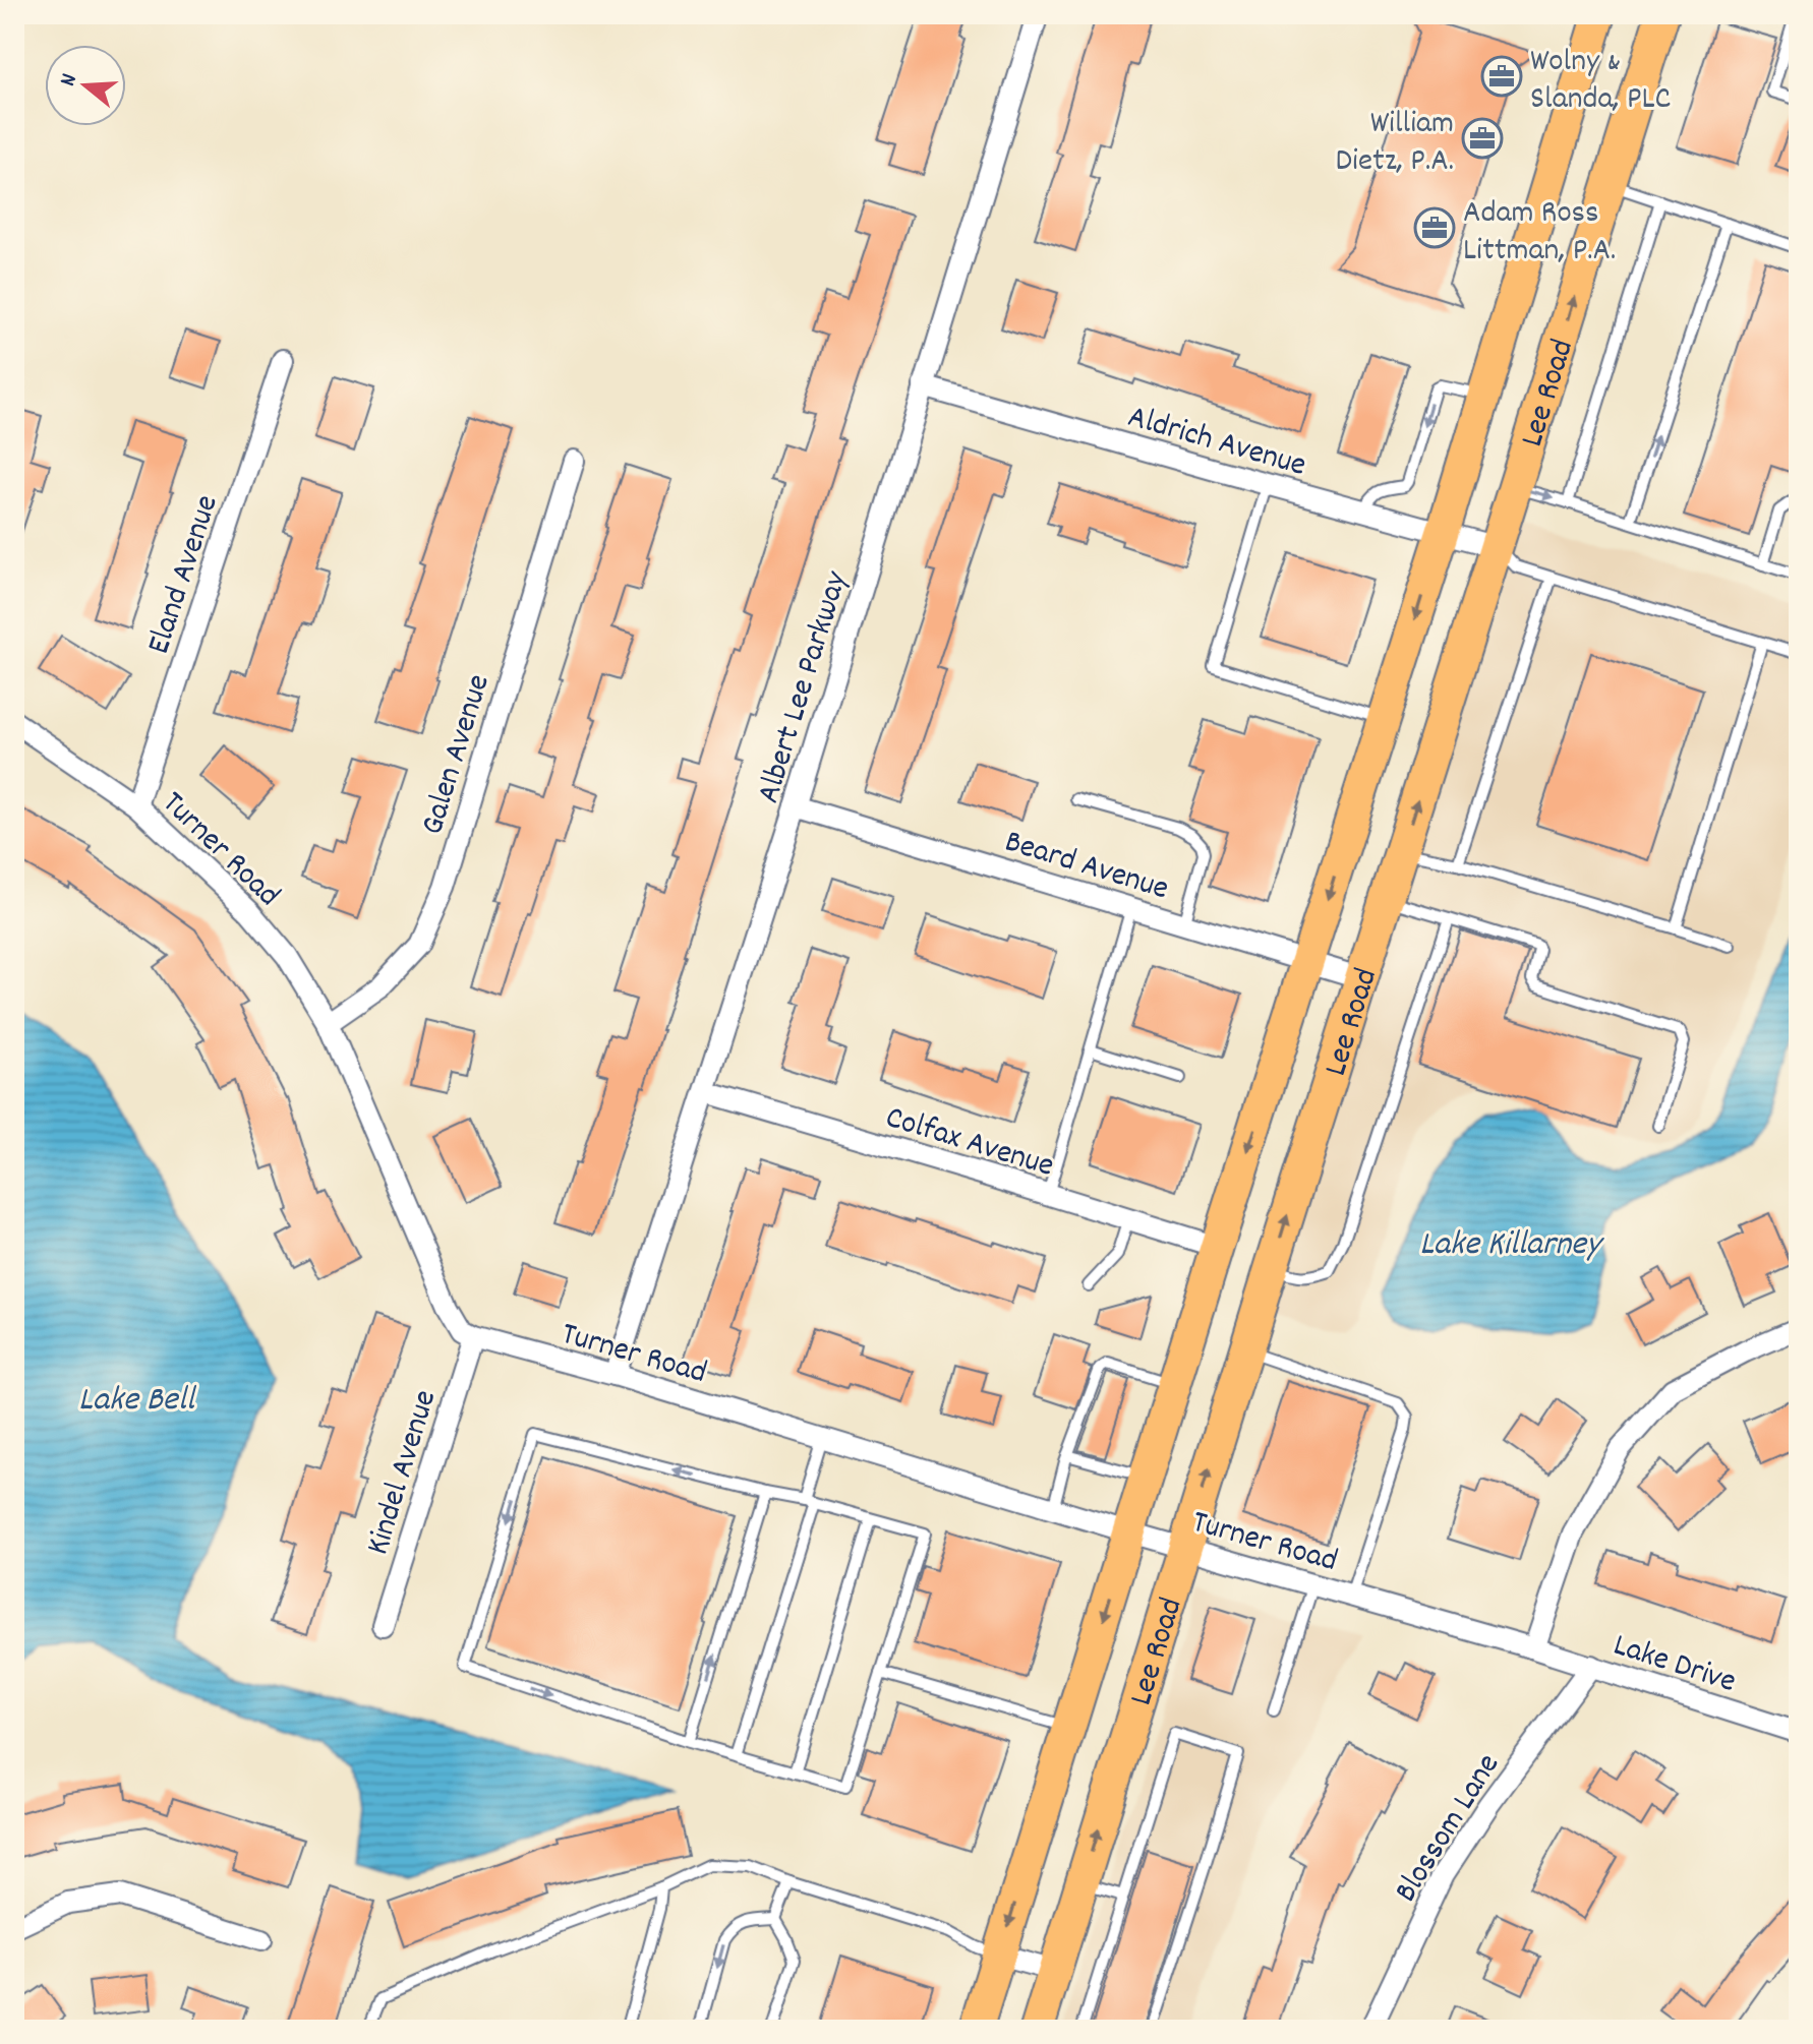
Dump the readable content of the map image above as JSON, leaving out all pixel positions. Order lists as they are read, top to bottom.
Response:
{
  "streets": {
    "main road": ["Lee Road"],
    "street": [
      "Aldrich Avenue",
      "Eland Avenue",
      "Albert Lee Parkway",
      "Galen Avenue",
      "Turner Road",
      "Beard Avenue",
      "Colfax Avenue",
      "Kindel Avenue",
      "Lake Drive",
      "Blossom Lane"
    ]
  },
  "crossings": [
    ["Lee Road", "Aldrich Avenue"],
    ["Lee Road", "Turner Road"],
    ["Lee Road", "Beard Avenue"],
    ["Lee Road", "Colfax Avenue"],
    ["Aldrich Avenue", "Albert Lee Parkway"],
    ["Eland Avenue", "Turner Road"],
    ["Albert Lee Parkway", "Turner Road"],
    ["Albert Lee Parkway", "Beard Avenue"],
    ["Albert Lee Parkway", "Colfax Avenue"],
    ["Galen Avenue", "Turner Road"],
    ["Turner Road", "Kindel Avenue"],
    ["Turner Road", "Lake Drive"],
    ["Lake Drive", "Blossom Lane"]
  ],
  "water": ["Lake Killarney", "Lake Bell"],
  "places": {
    "office": ["Wolny & Slanda, PLC", "William Dietz, P.A.", "Adam Ross Littman, P.A."]
  },
  "north": "left"
}
